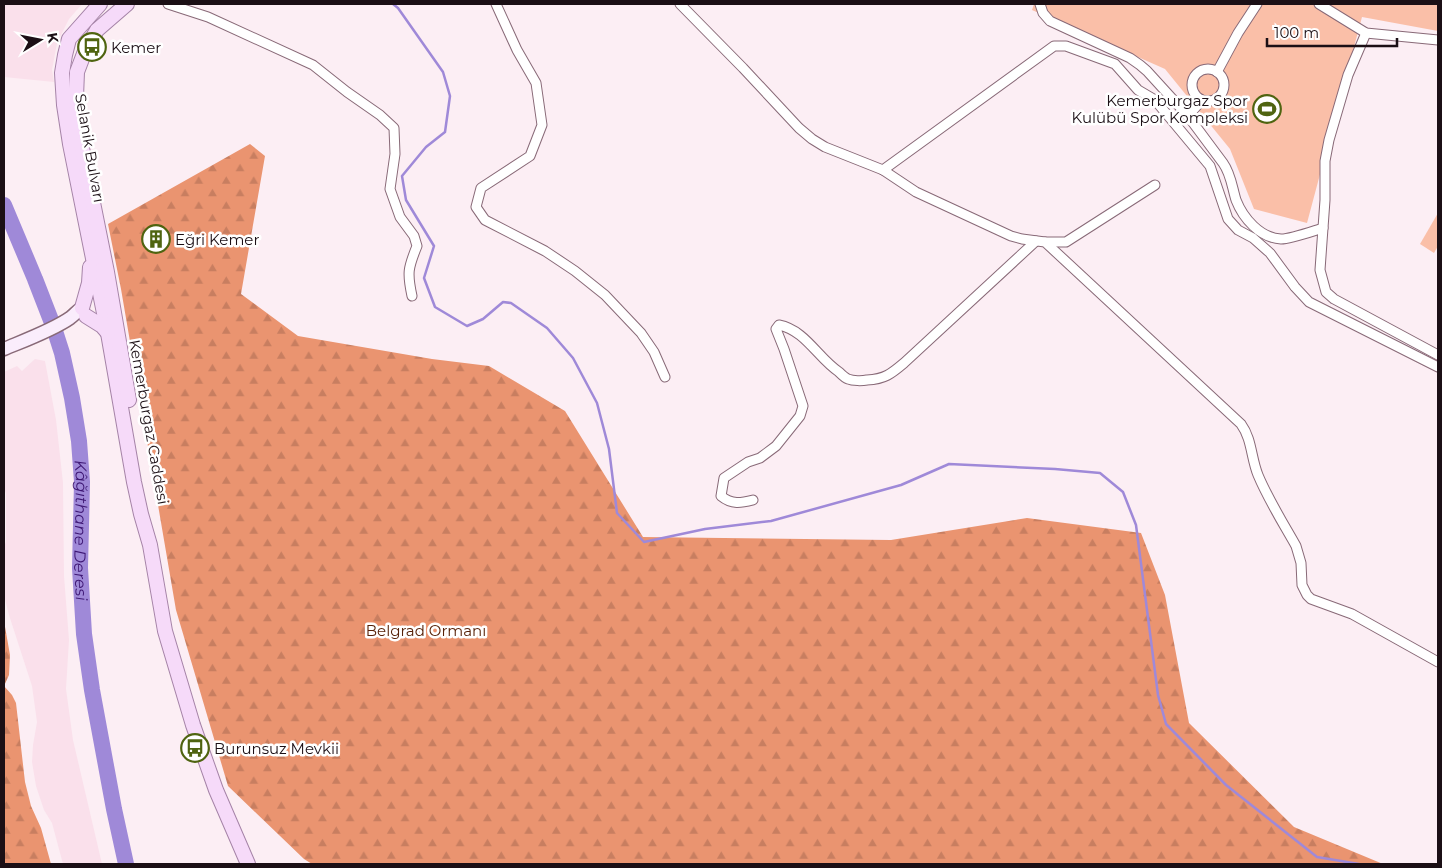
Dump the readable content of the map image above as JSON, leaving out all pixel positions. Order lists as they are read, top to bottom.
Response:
{
  "streets": {
    "main road": ["Selanik Bulvarı", "Kemerburgaz Caddesi"]
  },
  "crossings": [
    ["Selanik Bulvarı", "Kemerburgaz Caddesi"]
  ],
  "water": ["Kâğıthane Deresi"],
  "parks": ["Belgrad Ormanı"],
  "places": {
    "bus stop": ["Kemer", "Burunsuz Mevkii"],
    "sports": ["Kemerburgaz Spor Kulübü Spor Kompleksi"],
    "building": ["Eğri Kemer"]
  },
  "scale_bar": "100 m",
  "north": "right"
}
